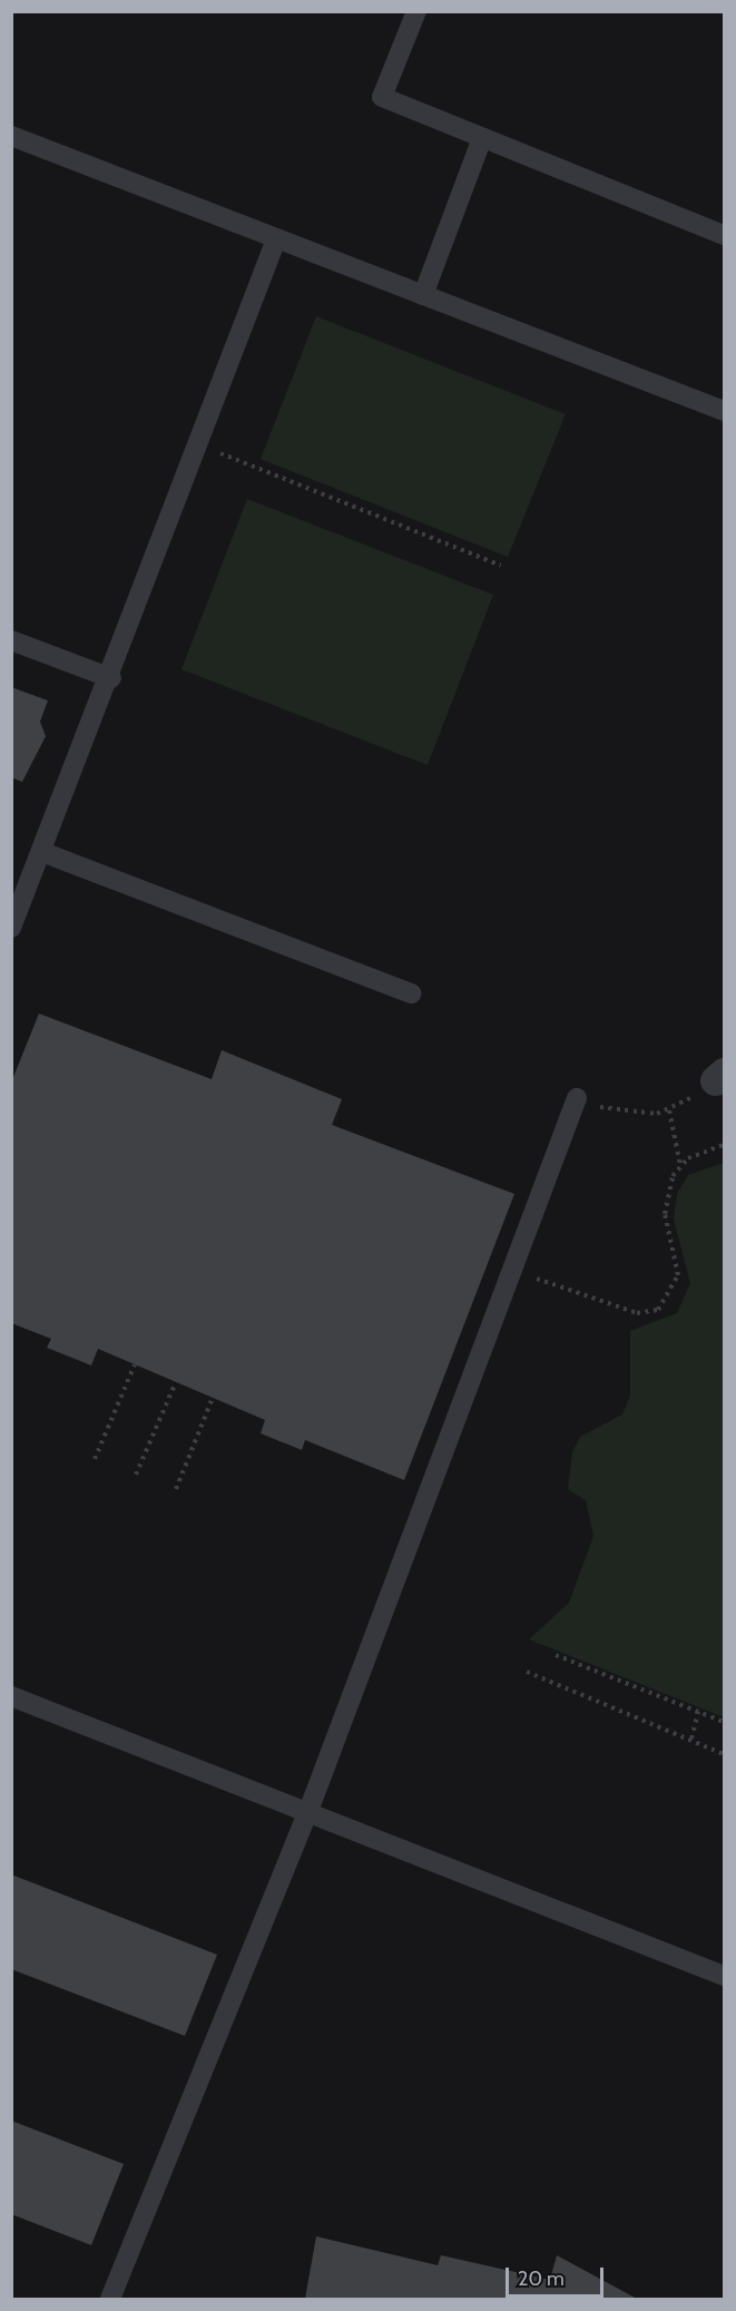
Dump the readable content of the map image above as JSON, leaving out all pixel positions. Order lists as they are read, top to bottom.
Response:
{
  "scale_bar": "20 m"
}
